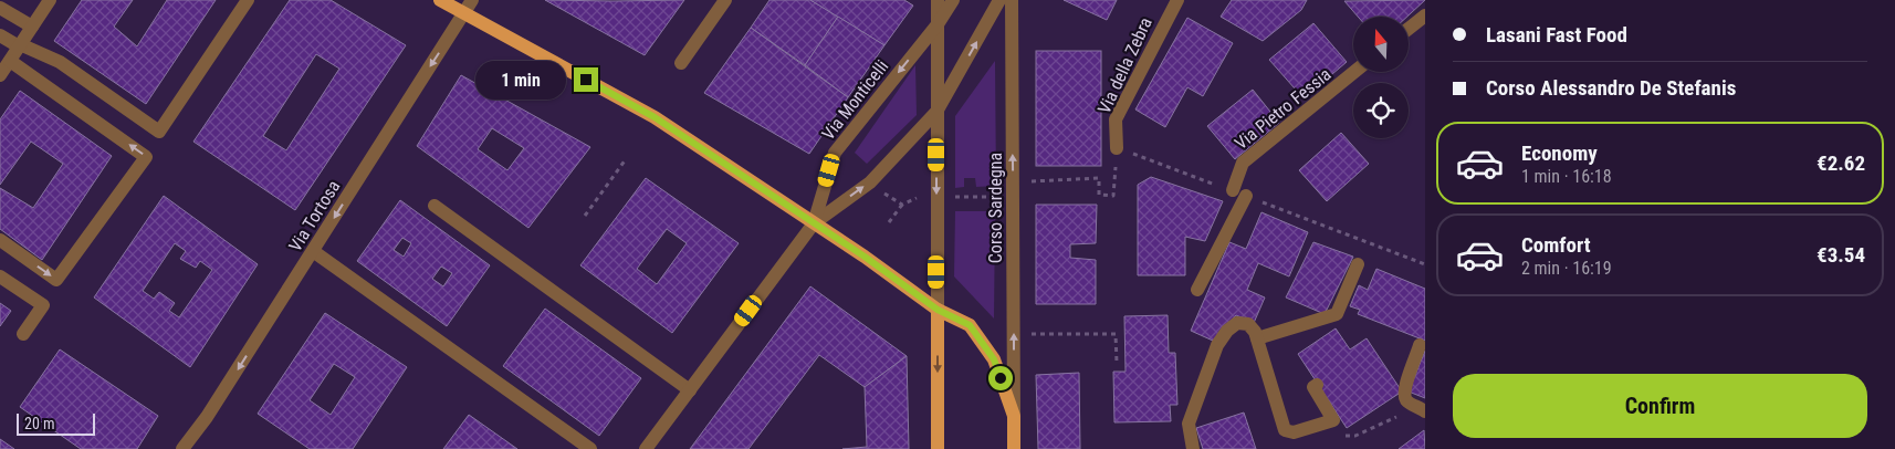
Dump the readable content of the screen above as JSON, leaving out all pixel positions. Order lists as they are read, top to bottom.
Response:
{
  "streets": {
    "main road": ["Corso Sardegna"],
    "street": [
      "Via della Zebra",
      "Via Monticelli",
      "Via Pietro Fessia",
      "Via Tortosa"
    ]
  },
  "crossings": [
    ["Via Monticelli", "Corso Sardegna"],
    ["Corso Sardegna", "Via Tortosa"]
  ],
  "one_way": ["Corso Sardegna", "Via Tortosa"],
  "scale_bar": "20 m",
  "north": "top",
  "page": {
    "banner": ["Lasani Fast Food", "Corso Alessandro De Stefanis"],
    "bubble": "1 min",
    "list": [
      {
        "name": "Economy",
        "note": "1 min · 16:18",
        "value": "€2.62"
      },
      {
        "name": "Comfort",
        "note": "2 min · 16:19",
        "value": "€3.54"
      }
    ],
    "buttons": "Confirm",
    "scale": "20 m"
  }
}
